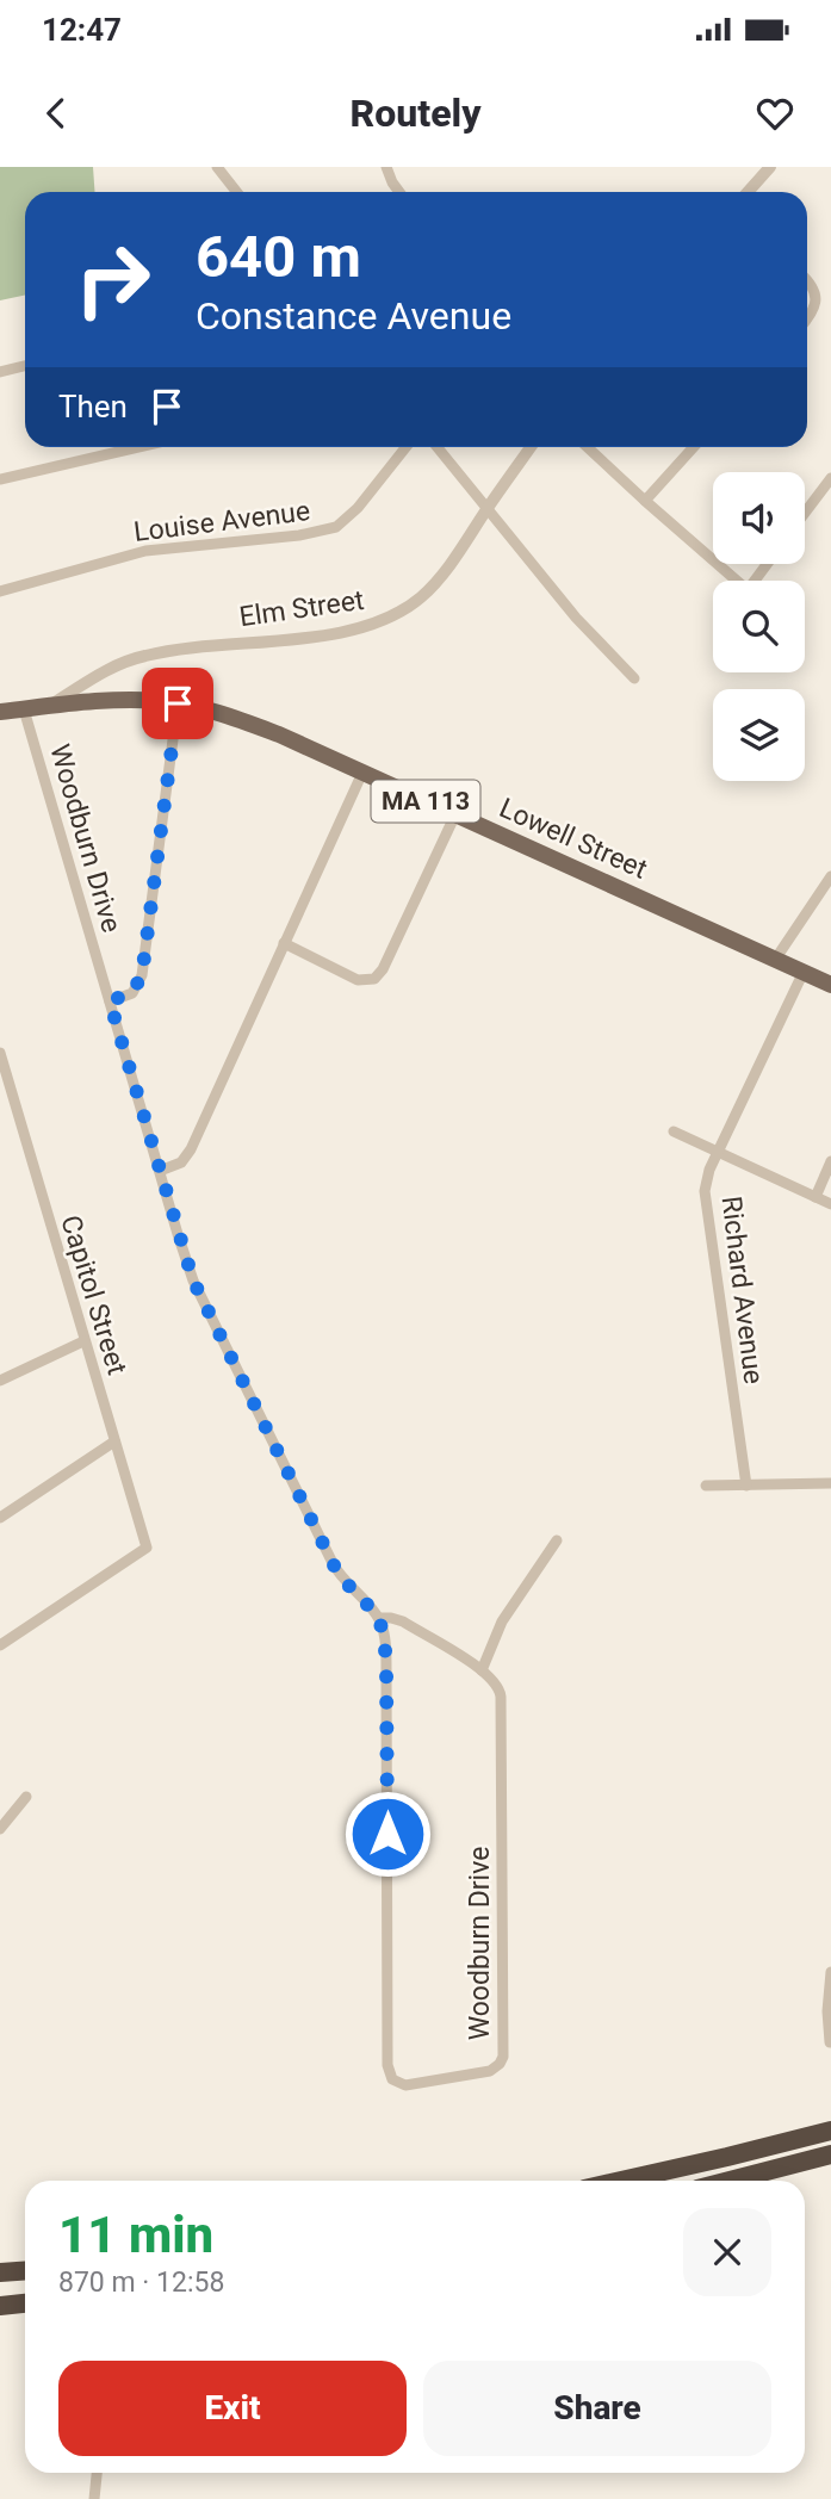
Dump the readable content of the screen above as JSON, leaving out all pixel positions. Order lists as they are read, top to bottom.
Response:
{
  "streets": {
    "main road": ["MA 113", "Lowell Street"],
    "street": [
      "Louise Avenue",
      "Elm Street",
      "Woodburn Drive",
      "Richard Avenue",
      "Capitol Street"
    ]
  },
  "crossings": [
    ["Elm Street", "Lowell Street"],
    ["Woodburn Drive", "Lowell Street"],
    ["Lowell Street", "Richard Avenue"]
  ],
  "page": {
    "status": "12:47",
    "header": "Routely",
    "turn": ["640 m", "Constance Avenue"],
    "then": "Then",
    "heading": ["11 min", "870 m · 12:58"],
    "buttons": ["Exit", "Share"]
  }
}
